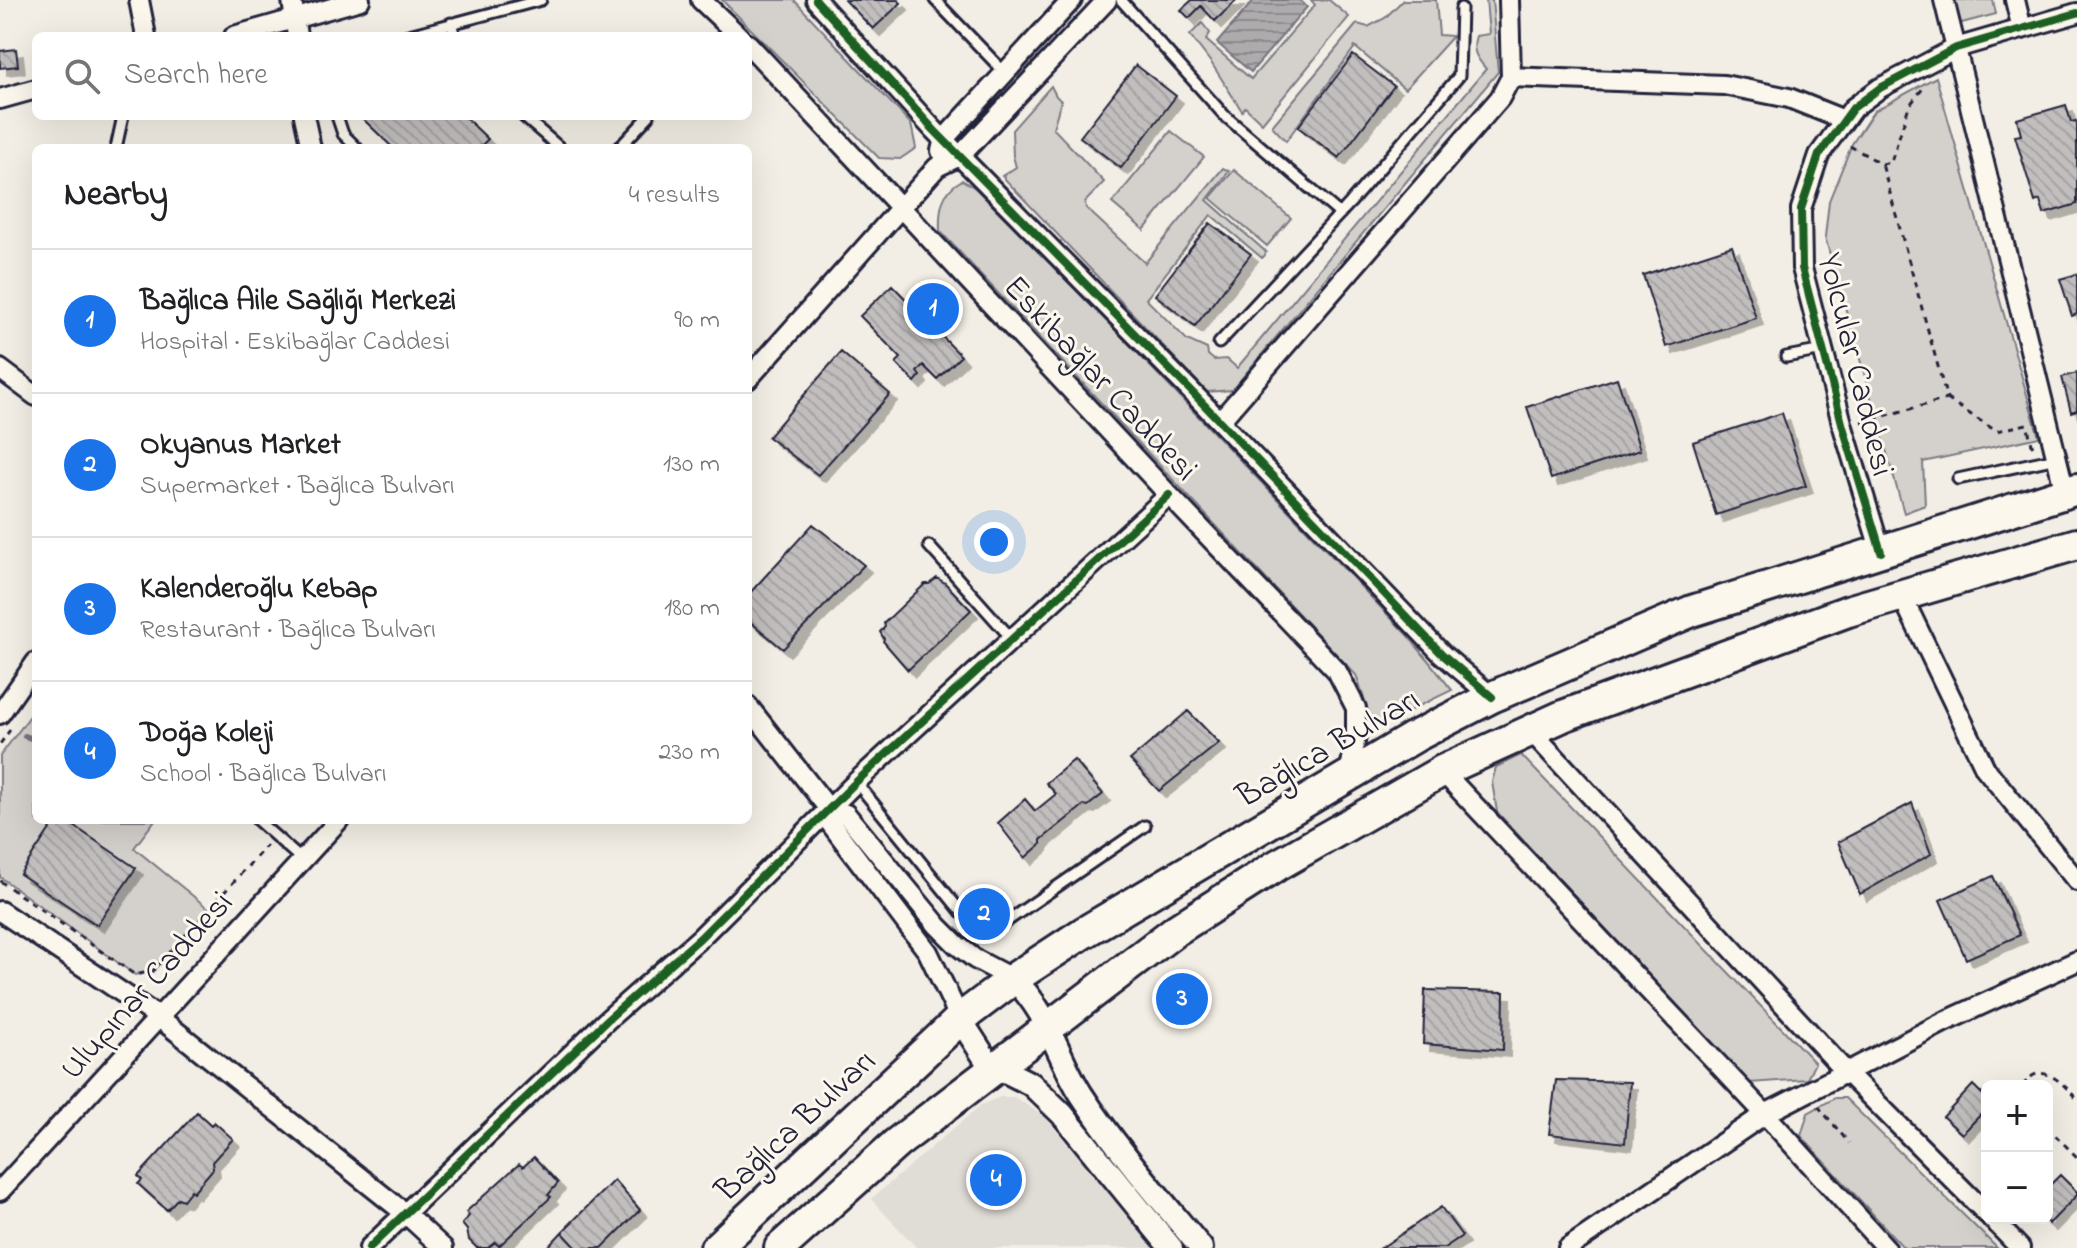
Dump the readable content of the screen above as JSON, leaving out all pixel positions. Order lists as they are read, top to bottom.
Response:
{
  "streets": {
    "main road": ["Bağlıca Bulvarı"],
    "street": ["Yolcular Caddesi", "Eskibağlar Caddesi", "Ulupınar Caddesi"]
  },
  "crossings": [
    ["Yolcular Caddesi", "Bağlıca Bulvarı"],
    ["Eskibağlar Caddesi", "Bağlıca Bulvarı"]
  ],
  "page": {
    "search": "Search here",
    "heading": ["Nearby", "4 results"],
    "list": [
      {
        "mark": "1",
        "name": "Bağlıca Aile Sağlığı Merkezi",
        "note": "Hospital · Eskibağlar Caddesi",
        "value": "90 m"
      },
      {
        "mark": "2",
        "name": "Okyanus Market",
        "note": "Supermarket · Bağlıca Bulvarı",
        "value": "130 m"
      },
      {
        "mark": "3",
        "name": "Kalenderoğlu Kebap",
        "note": "Restaurant · Bağlıca Bulvarı",
        "value": "180 m"
      },
      {
        "mark": "4",
        "name": "Doğa Koleji",
        "note": "School · Bağlıca Bulvarı",
        "value": "230 m"
      }
    ],
    "pins": [
      "1",
      "2",
      "3",
      "4"
    ],
    "map_buttons": ["+", "−"]
  }
}
